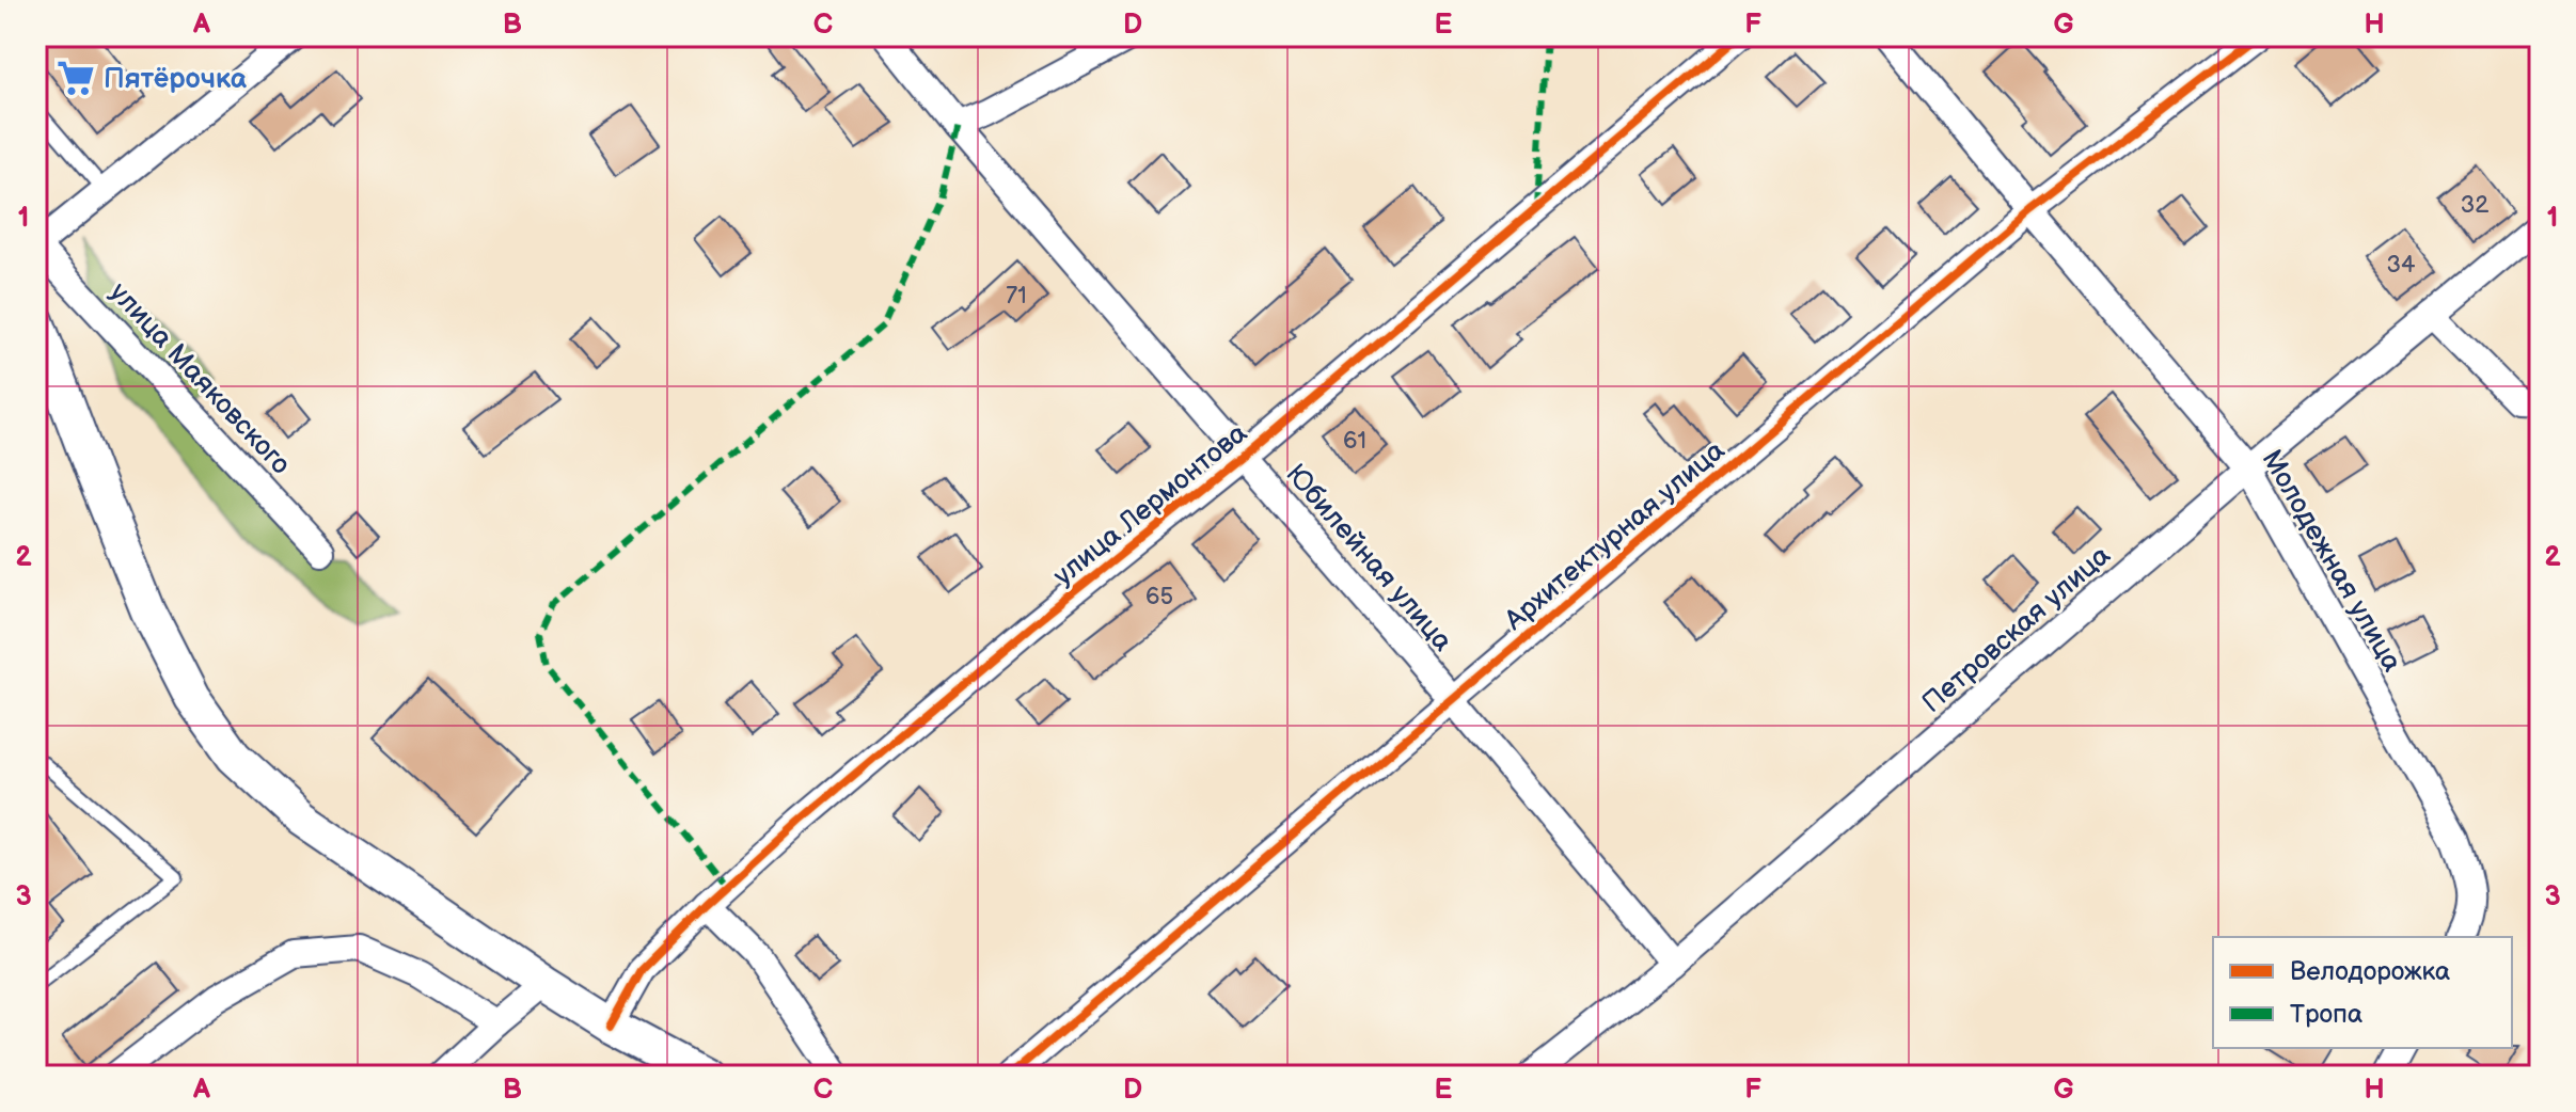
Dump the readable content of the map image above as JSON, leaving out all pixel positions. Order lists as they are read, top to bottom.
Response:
{
  "streets": {
    "street": [
      "улица Маяковского",
      "улица Лермонтова",
      "Архитектурная улица",
      "Юбилейная улица",
      "Молодежная улица",
      "Петровская улица"
    ]
  },
  "crossings": [
    ["улица Лермонтова", "Юбилейная улица"],
    ["Архитектурная улица", "Юбилейная улица"],
    ["Архитектурная улица", "Молодежная улица"],
    ["Юбилейная улица", "Петровская улица"],
    ["Молодежная улица", "Петровская улица"]
  ],
  "places": {
    "supermarket": ["Пятёрочка"]
  },
  "house_numbers": [
    "32",
    "34",
    "71",
    "61",
    "65"
  ],
  "legend": ["Велодорожка", "Тропа"],
  "grid": {
    "columns": [
      "A",
      "B",
      "C",
      "D",
      "E",
      "F",
      "G",
      "H"
    ],
    "rows": ["1", "2", "3"]
  }
}
